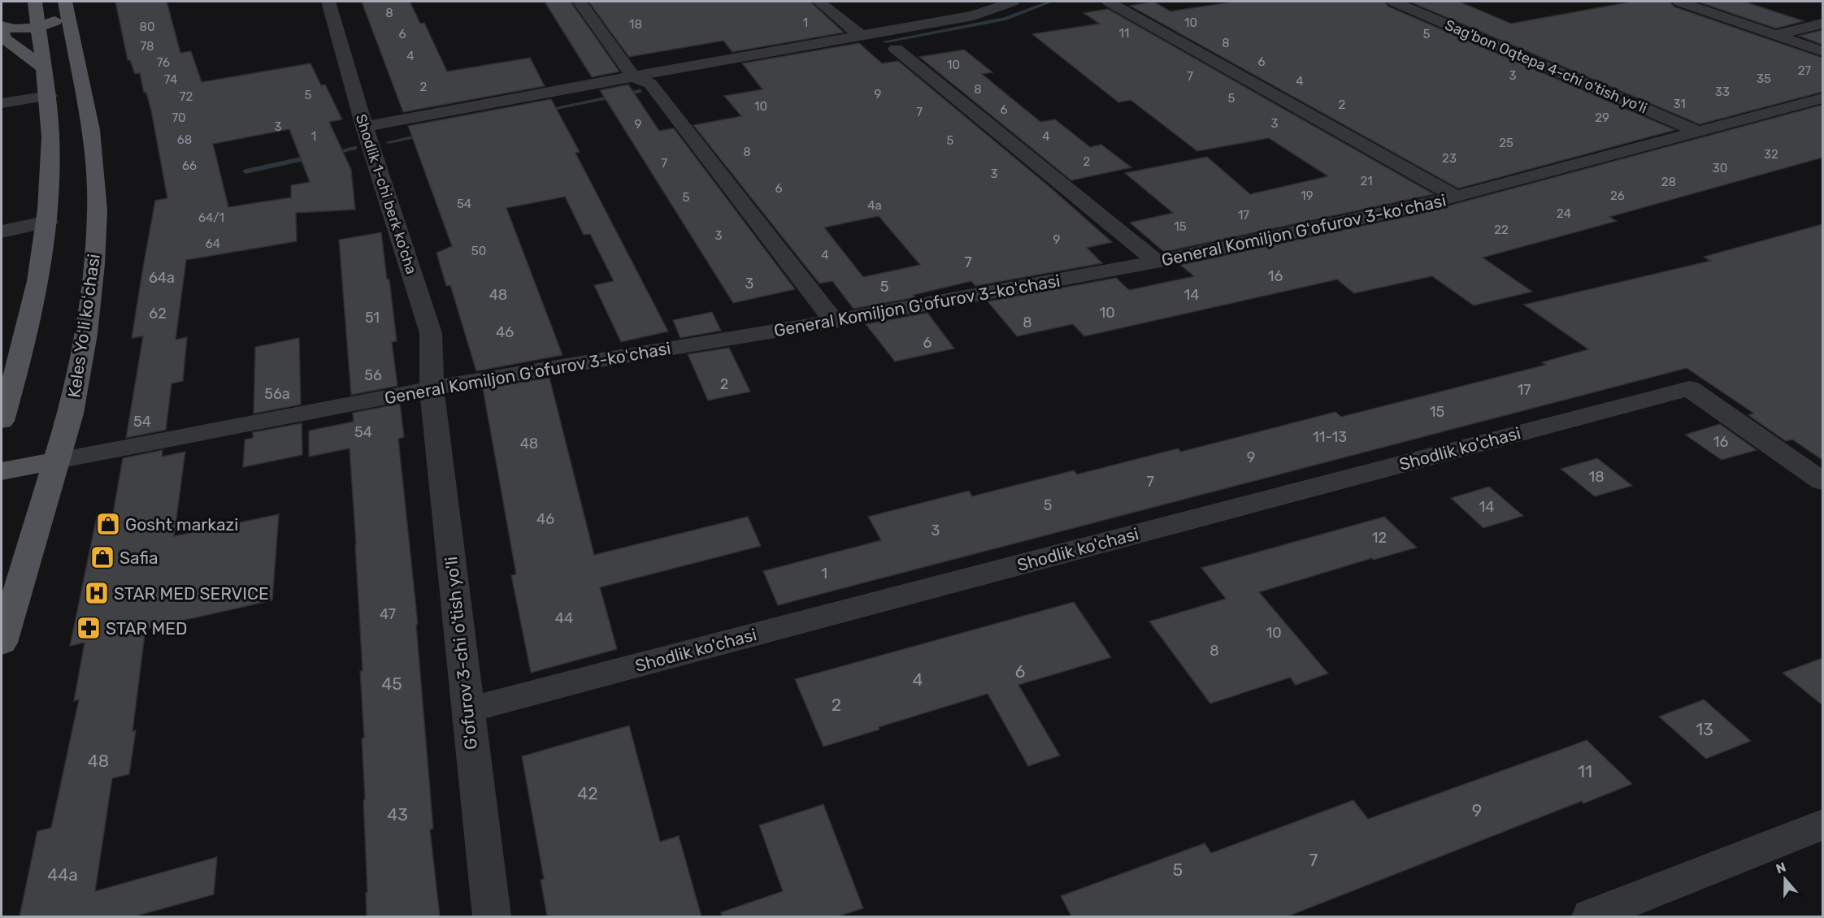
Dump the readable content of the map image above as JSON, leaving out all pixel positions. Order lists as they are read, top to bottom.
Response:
{
  "streets": {
    "main road": ["General Komiljon Gʻofurov 3-koʻchasi", "Keles Yoʻli koʻchasi"],
    "street": [
      "Sag'bon Oqtepa 4-chi o'tish yo'li",
      "Shodlik 1-chi berk ko'cha",
      "Shodlik ko'chasi",
      "G'ofurov 3-chi o'tish yo'li"
    ]
  },
  "crossings": [
    ["Sag'bon Oqtepa 4-chi o'tish yo'li", "General Komiljon Gʻofurov 3-koʻchasi"],
    ["Shodlik 1-chi berk ko'cha", "General Komiljon Gʻofurov 3-koʻchasi"],
    ["Shodlik 1-chi berk ko'cha", "G'ofurov 3-chi o'tish yo'li"],
    ["General Komiljon Gʻofurov 3-koʻchasi", "Keles Yoʻli koʻchasi"],
    ["General Komiljon Gʻofurov 3-koʻchasi", "G'ofurov 3-chi o'tish yo'li"],
    ["Shodlik ko'chasi", "G'ofurov 3-chi o'tish yo'li"]
  ],
  "places": {
    "shop": ["Gosht markazi", "Safia"],
    "hospital": ["STAR MED SERVICE"],
    "pharmacy": ["STAR MED"]
  },
  "house_numbers": [
    "8",
    "1",
    "10",
    "18",
    "80",
    "11",
    "6",
    "5",
    "8",
    "78",
    "4",
    "6",
    "76",
    "10",
    "27",
    "3",
    "7",
    "35",
    "74",
    "4",
    "2",
    "8",
    "33",
    "9",
    "5",
    "72",
    "5",
    "31",
    "2",
    "10",
    "6",
    "7",
    "70",
    "29",
    "3",
    "9",
    "3",
    "1",
    "4",
    "68",
    "5",
    "25",
    "8",
    "32",
    "23",
    "2",
    "7",
    "66",
    "30",
    "3",
    "21",
    "28",
    "6",
    "19",
    "26",
    "5",
    "54",
    "4a",
    "24",
    "17",
    "64/1",
    "15",
    "22",
    "3",
    "9",
    "64",
    "50",
    "4",
    "7",
    "16",
    "64a",
    "3",
    "5",
    "48",
    "14",
    "10",
    "62",
    "51",
    "8",
    "46",
    "6",
    "56",
    "2",
    "17",
    "56a",
    "15",
    "54",
    "54",
    "11-13",
    "16",
    "48",
    "9",
    "18",
    "7",
    "5",
    "14",
    "46",
    "3",
    "12",
    "1",
    "47",
    "44",
    "10",
    "8",
    "6",
    "4",
    "45",
    "2",
    "13",
    "48",
    "11",
    "42",
    "9",
    "43",
    "7",
    "5",
    "44a"
  ],
  "north": "top"
}
